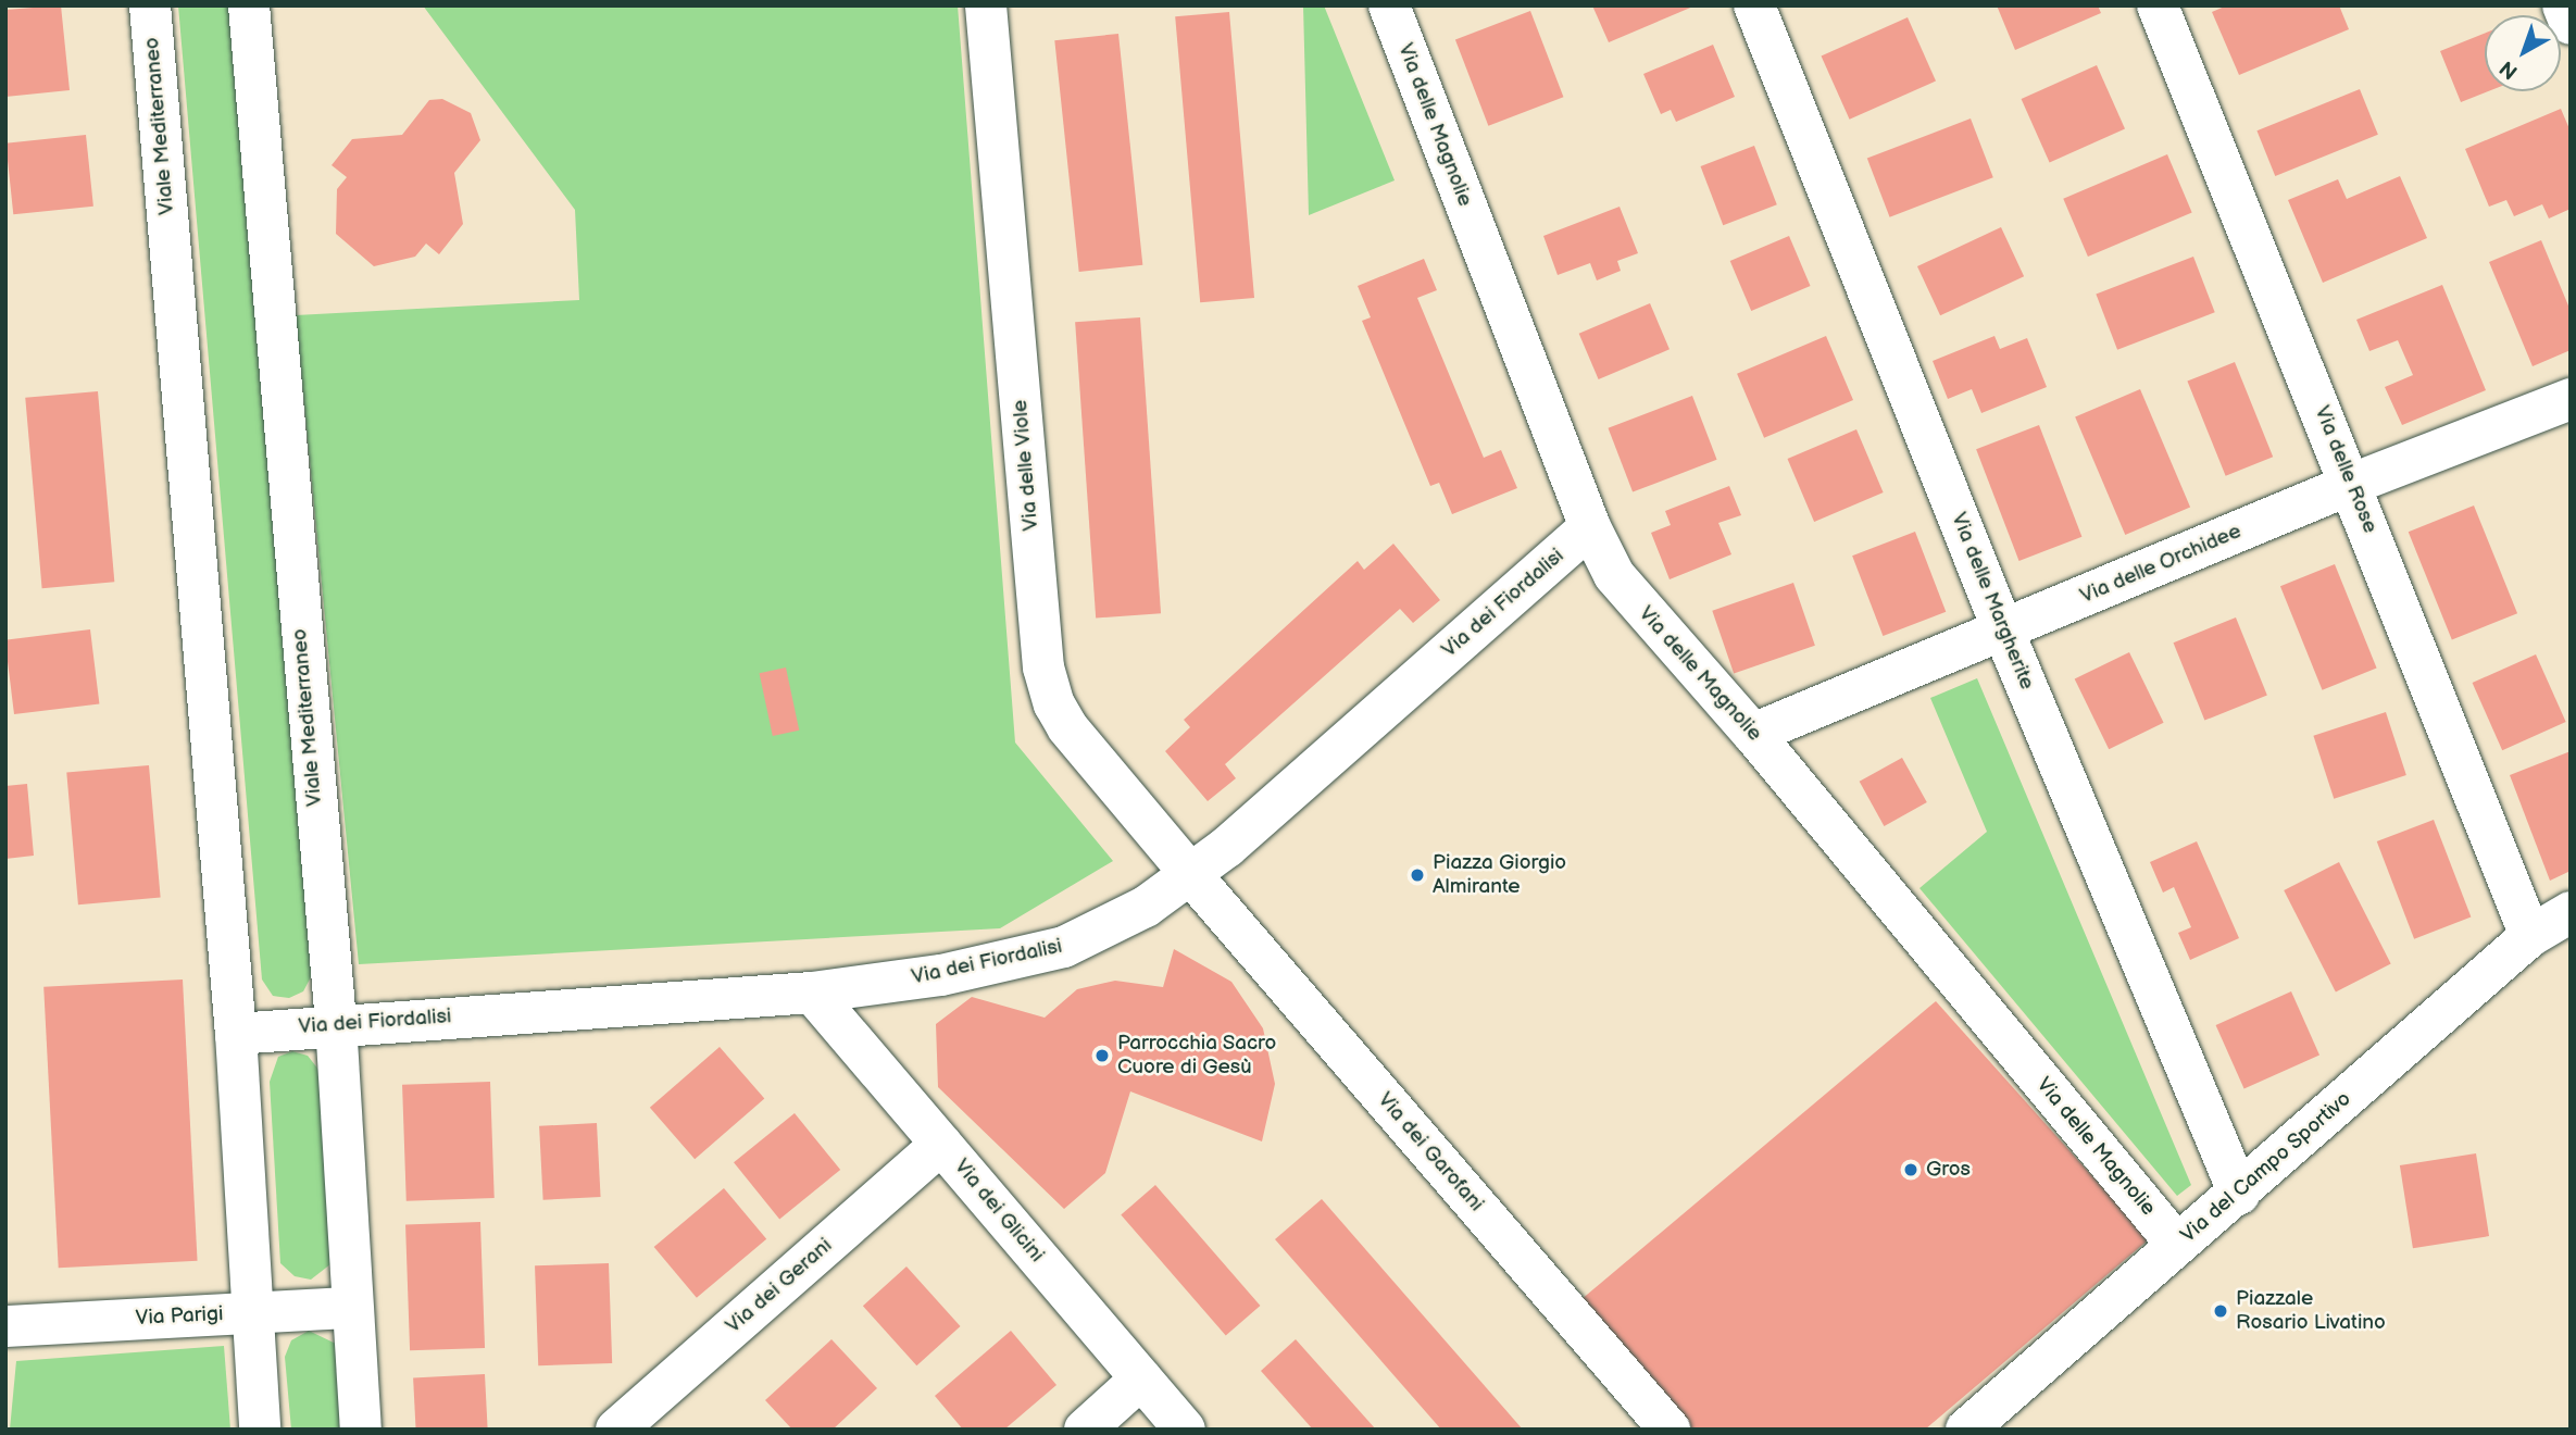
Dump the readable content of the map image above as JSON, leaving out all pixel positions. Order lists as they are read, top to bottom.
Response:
{
  "streets": {
    "street": [
      "Via delle Magnolie",
      "Viale Mediterraneo",
      "Via delle Viole",
      "Via delle Rose",
      "Via delle Orchidee",
      "Via delle Margherite",
      "Via dei Fiordalisi",
      "Via dei Garofani",
      "Via del Campo Sportivo",
      "Via dei Glicini",
      "Via dei Gerani",
      "Via Parigi"
    ]
  },
  "crossings": [
    ["Via delle Magnolie", "Via delle Orchidee"],
    ["Via delle Magnolie", "Via dei Fiordalisi"],
    ["Via delle Magnolie", "Via del Campo Sportivo"],
    ["Viale Mediterraneo", "Via dei Fiordalisi"],
    ["Viale Mediterraneo", "Via Parigi"],
    ["Via delle Viole", "Via dei Fiordalisi"],
    ["Via delle Viole", "Via dei Garofani"],
    ["Via delle Rose", "Via delle Orchidee"],
    ["Via delle Rose", "Via del Campo Sportivo"],
    ["Via delle Orchidee", "Via delle Margherite"],
    ["Via delle Margherite", "Via del Campo Sportivo"],
    ["Via dei Fiordalisi", "Via dei Garofani"],
    ["Via dei Fiordalisi", "Via dei Glicini"],
    ["Via dei Glicini", "Via dei Gerani"]
  ],
  "places": [
    "Piazza Giorgio Almirante",
    "Parrocchia Sacro Cuore di Gesù",
    "Gros",
    "Piazzale Rosario Livatino"
  ],
  "north": "bottom left"
}
